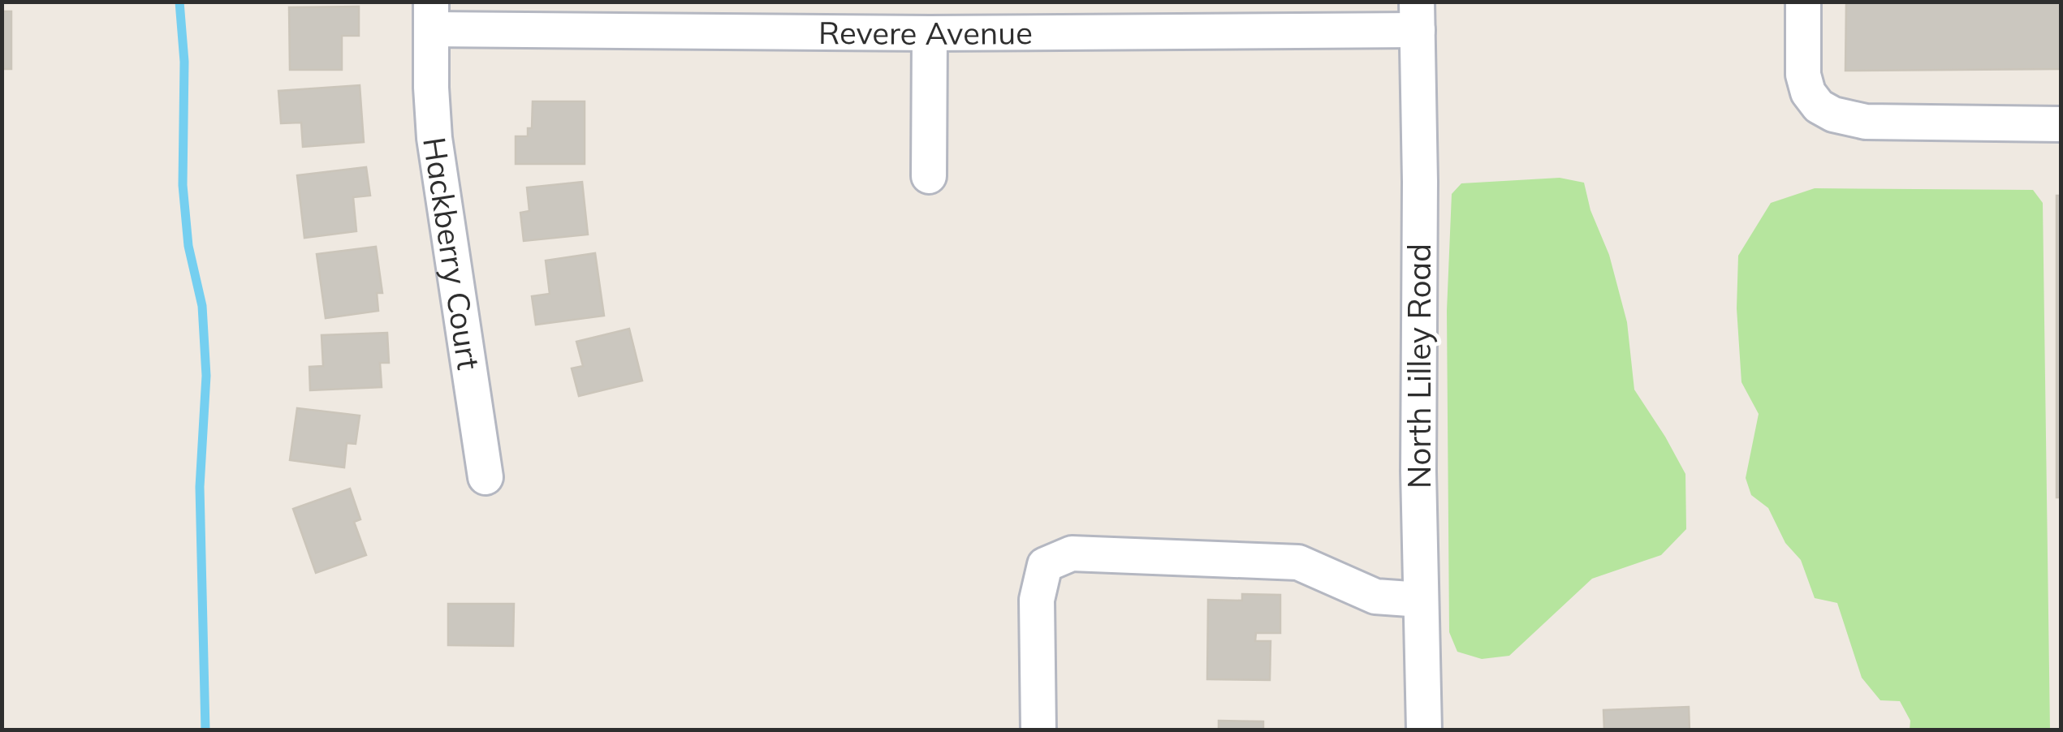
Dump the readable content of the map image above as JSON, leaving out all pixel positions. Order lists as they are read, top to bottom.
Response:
{
  "streets": {
    "street": ["Revere Avenue", "Hackberry Court", "North Lilley Road"]
  },
  "crossings": [
    ["Revere Avenue", "Hackberry Court"],
    ["Revere Avenue", "North Lilley Road"]
  ]
}
